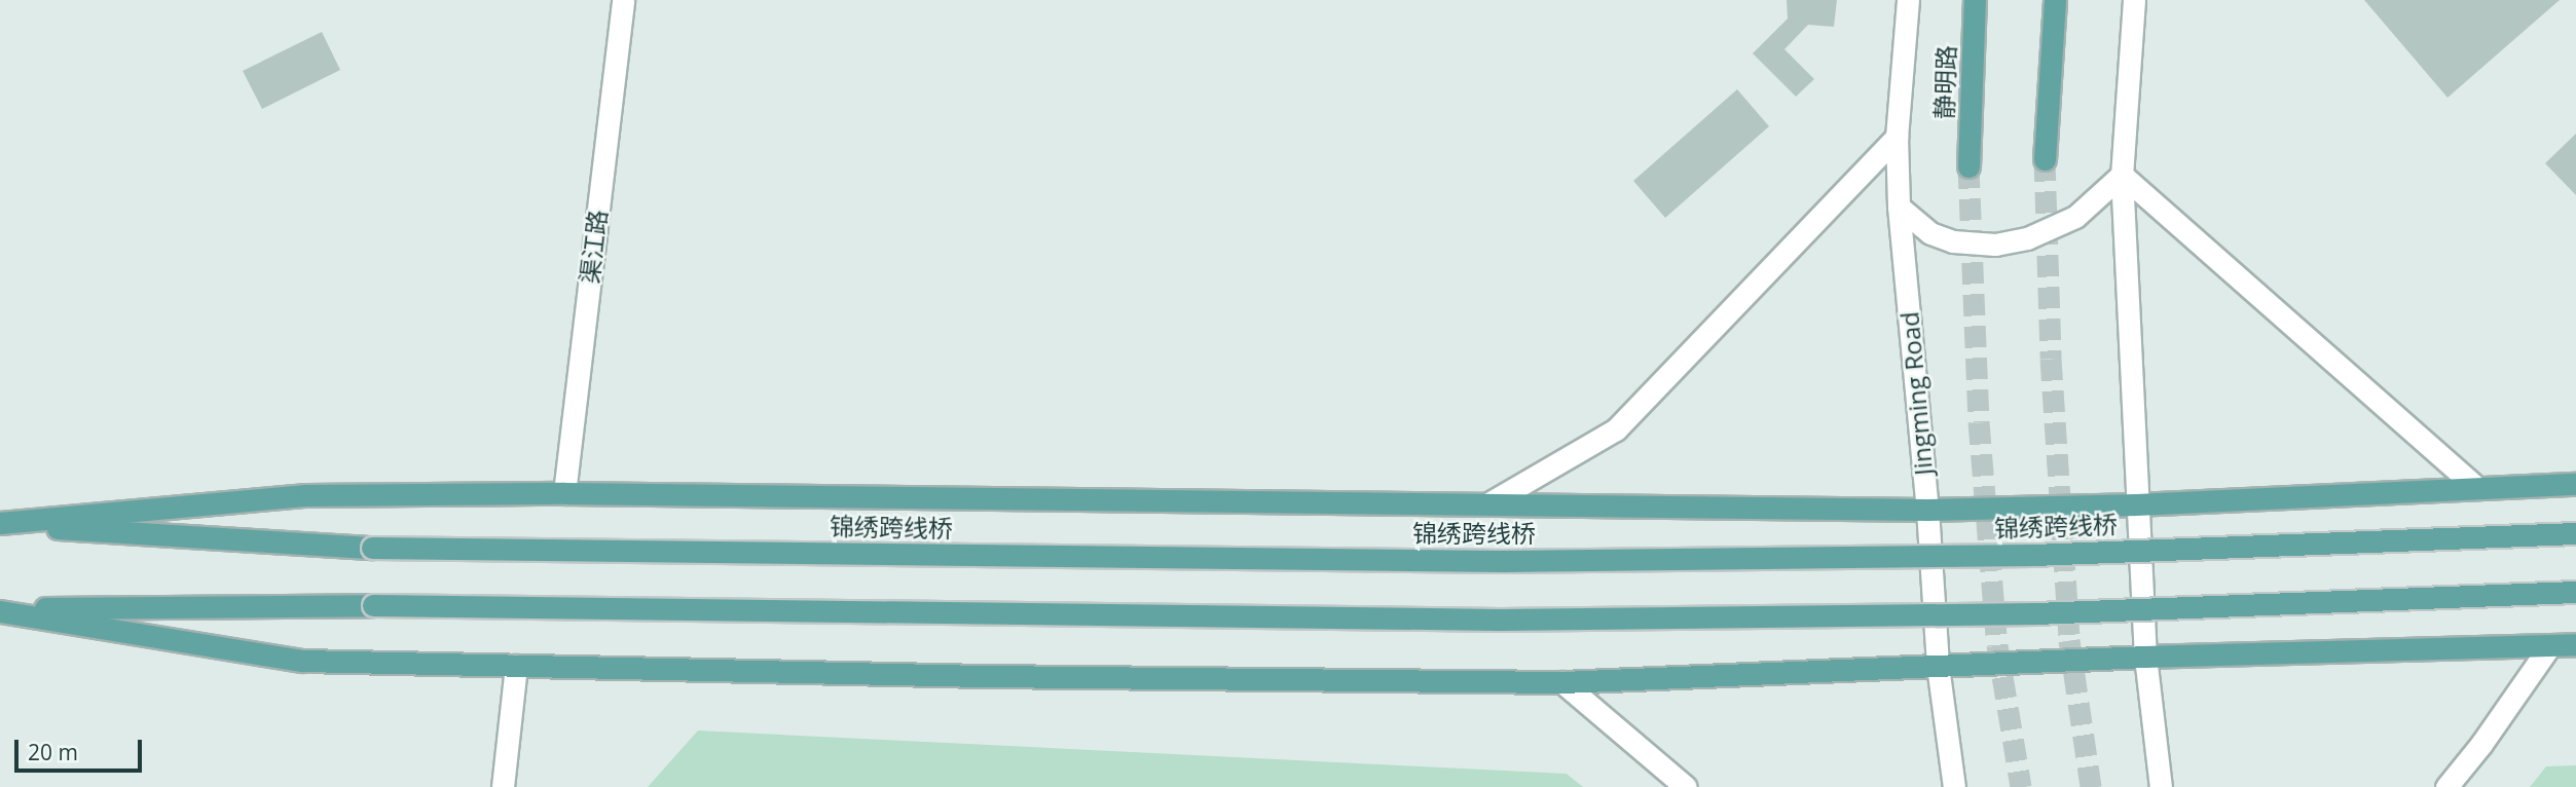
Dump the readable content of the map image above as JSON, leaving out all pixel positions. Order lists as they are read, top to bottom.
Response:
{
  "streets": {
    "main road": ["静明路", "锦绣跨线桥"],
    "street": ["渠江路", "Jingming Road"]
  },
  "scale_bar": "20 m"
}
